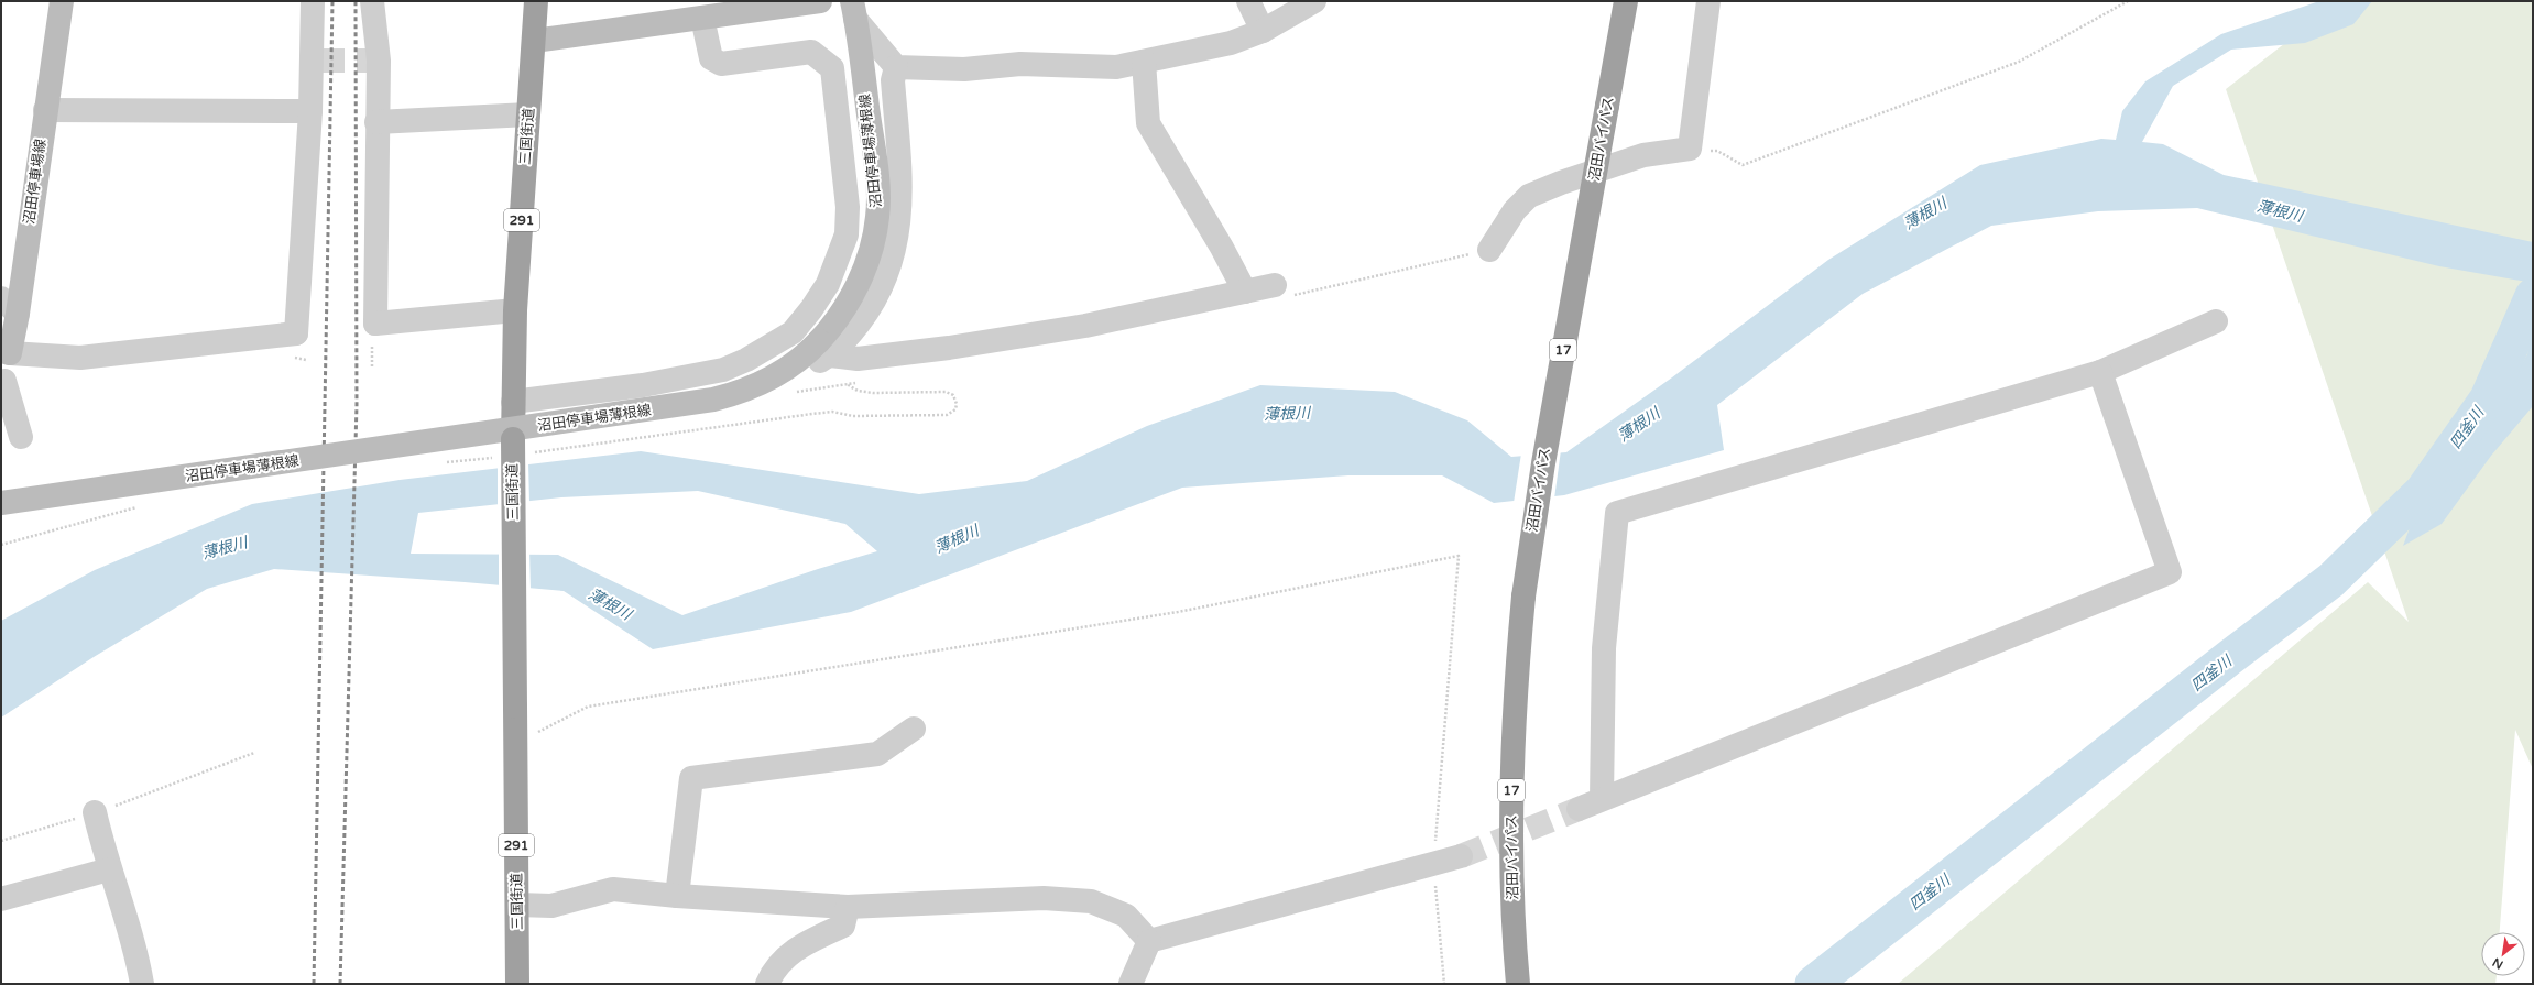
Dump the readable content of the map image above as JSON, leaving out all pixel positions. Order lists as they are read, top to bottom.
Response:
{
  "streets": {
    "highway": [
      "三国街道",
      "沼田バイパス",
      "291",
      "17"
    ],
    "main road": ["沼田停車場薄根線", "沼田停車場線"]
  },
  "water": ["薄根川", "四釜川"],
  "north": "bottom left"
}
